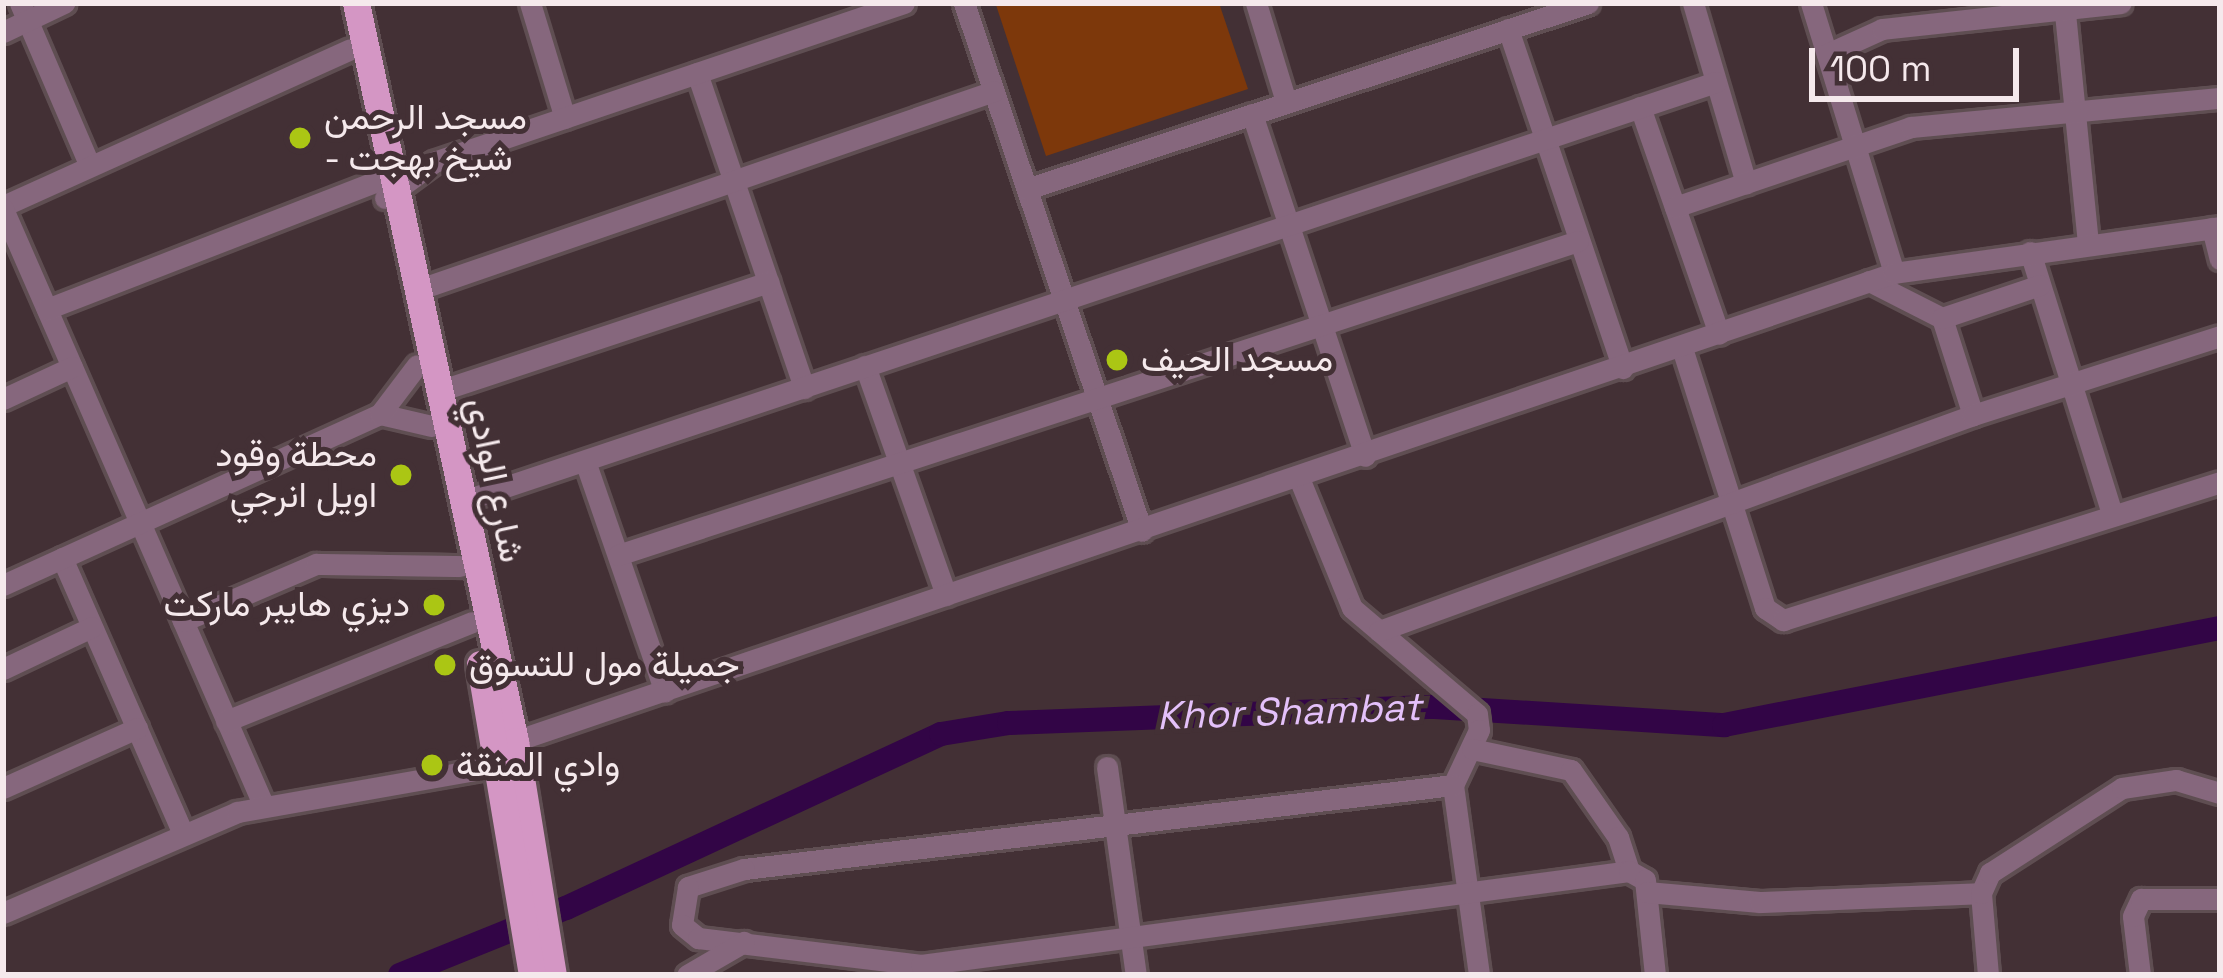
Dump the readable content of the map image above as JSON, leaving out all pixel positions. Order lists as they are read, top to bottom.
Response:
{
  "streets": {
    "main road": ["شارع الوادي"]
  },
  "water": ["Khor Shambat"],
  "places": [
    "مسجد الرحمن - شيخ بهجت",
    "مسجد الحيف",
    "محطة وقود اويل انرجي",
    "ديزي هايبر ماركت",
    "جميلة مول للتسوق",
    "وادي المنقة"
  ],
  "scale_bar": "100 m"
}
